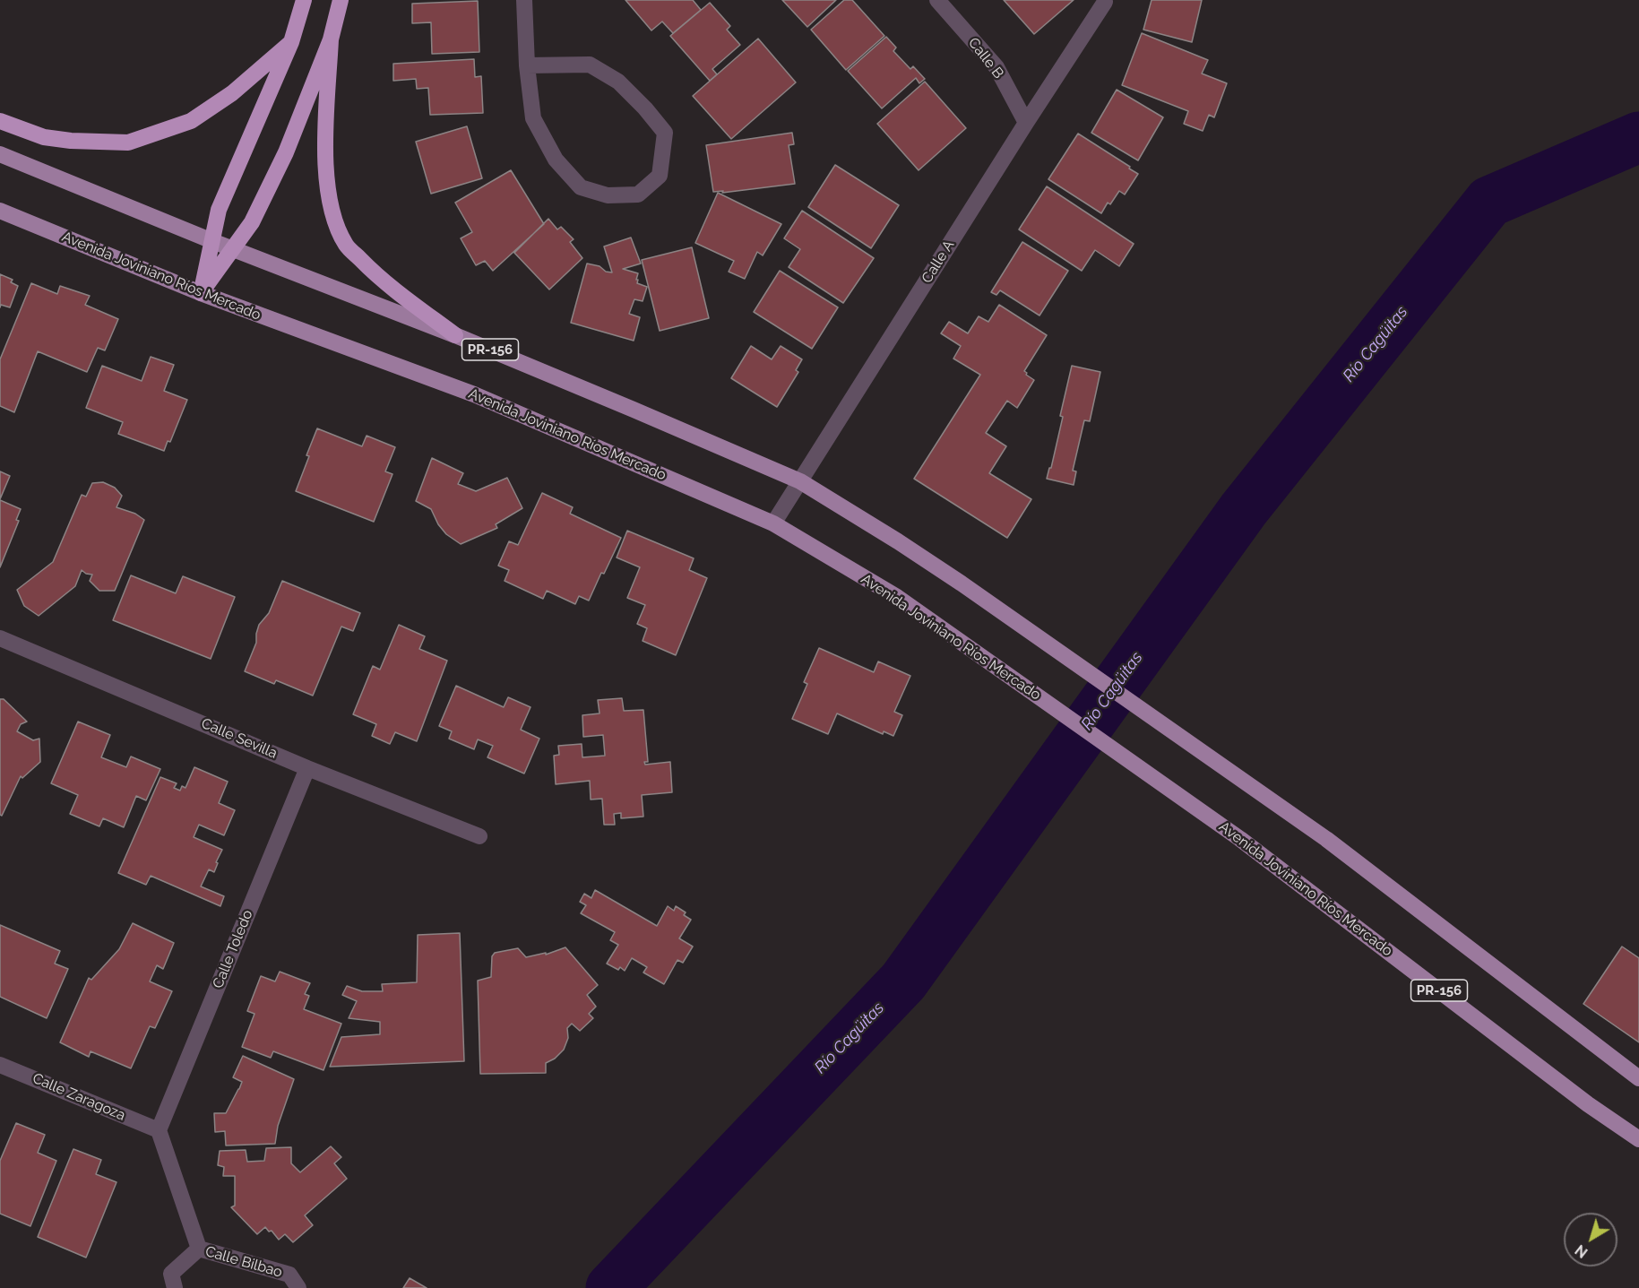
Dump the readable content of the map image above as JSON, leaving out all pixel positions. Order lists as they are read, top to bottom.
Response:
{
  "streets": {
    "main road": ["Avenida Joviniano Ríos Mercado", "PR-156"],
    "street": [
      "Calle B",
      "Calle A",
      "Calle Sevilla",
      "Calle Toledo",
      "Calle Zaragoza",
      "Calle Bilbao"
    ]
  },
  "crossings": [
    ["Calle B", "Calle A"],
    ["Calle A", "Avenida Joviniano Ríos Mercado"],
    ["Calle A", "PR-156"],
    ["Calle Sevilla", "Calle Toledo"],
    ["Calle Toledo", "Calle Zaragoza"]
  ],
  "water": ["Río Cagüitas"],
  "north": "bottom left"
}
